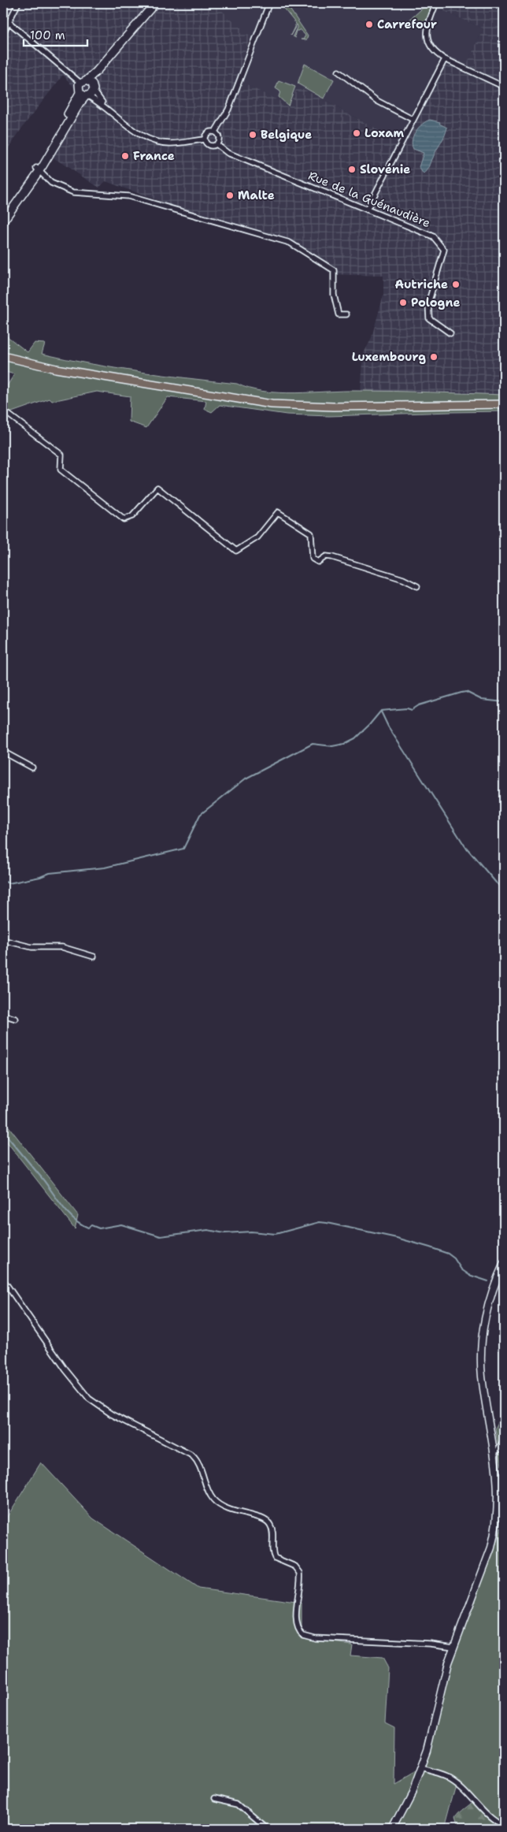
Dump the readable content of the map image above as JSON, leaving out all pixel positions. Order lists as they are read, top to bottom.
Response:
{
  "streets": {
    "street": ["Rue de la Guénaudière"]
  },
  "places": [
    "Carrefour",
    "Loxam",
    "Belgique",
    "France",
    "Slovénie",
    "Malte",
    "Autriche",
    "Pologne",
    "Luxembourg"
  ],
  "scale_bar": "100 m"
}
